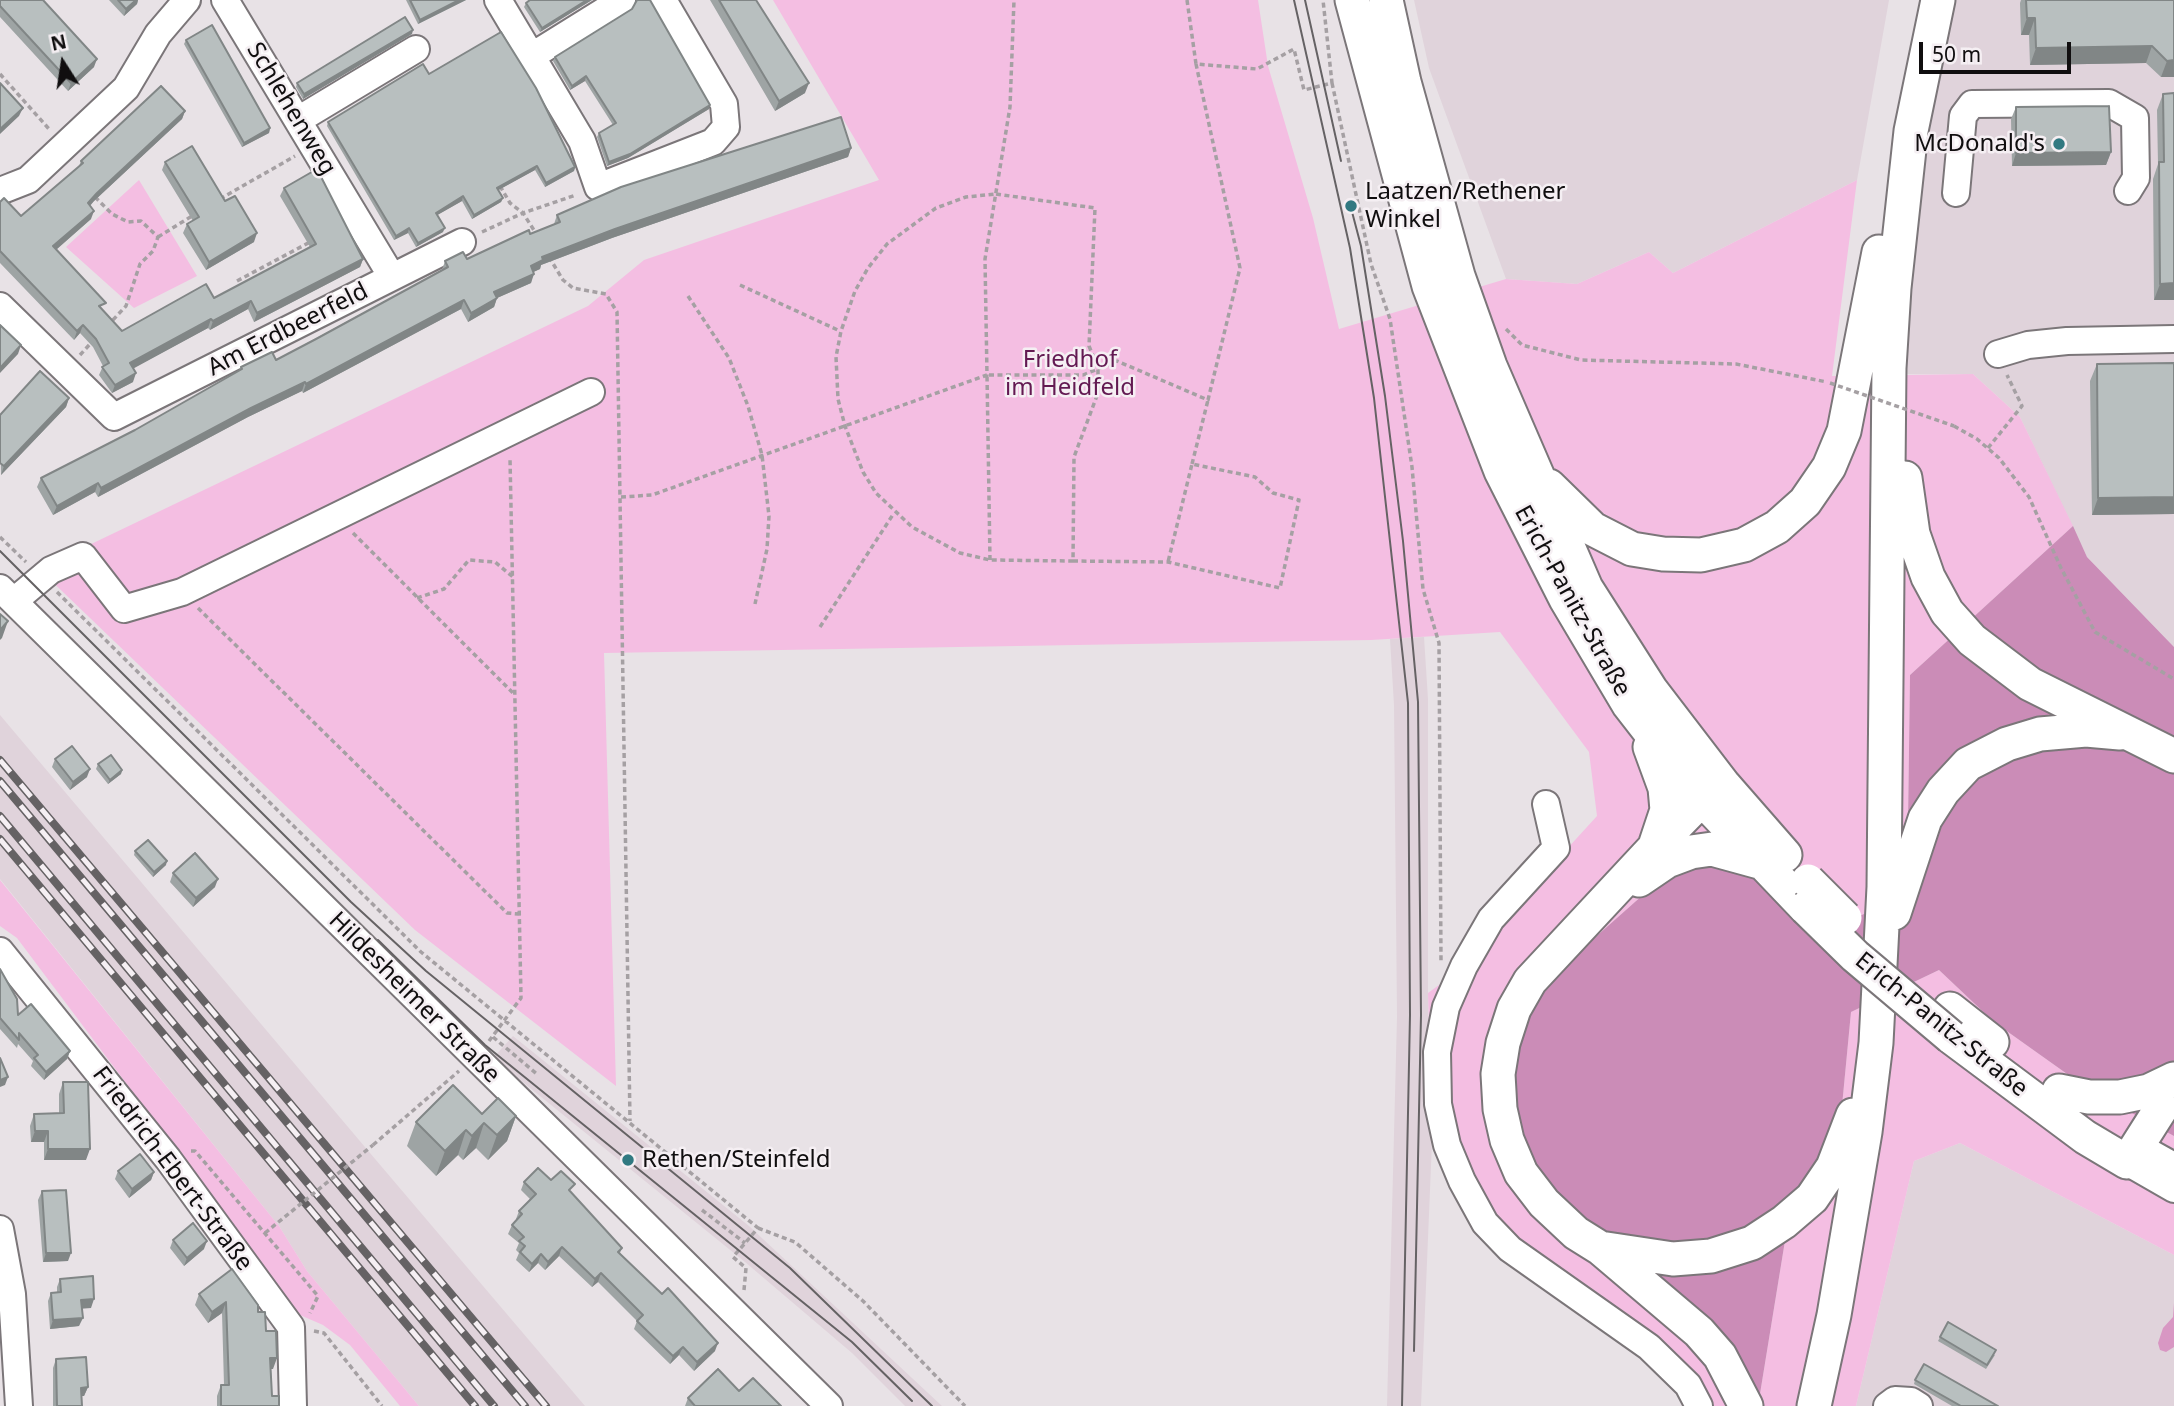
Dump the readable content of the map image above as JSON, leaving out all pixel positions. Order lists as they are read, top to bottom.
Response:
{
  "streets": {
    "main road": ["Erich-Panitz-Straße"],
    "street": [
      "Schlehenweg",
      "Am Erdbeerfeld",
      "Hildesheimer Straße",
      "Friedrich-Ebert-Straße"
    ]
  },
  "crossings": [
    ["Schlehenweg", "Am Erdbeerfeld"]
  ],
  "parks": ["Friedhof im Heidfeld"],
  "places": ["McDonald's", "Laatzen/Rethener Winkel", "Rethen/Steinfeld"],
  "scale_bar": "50 m",
  "north": "top"
}
